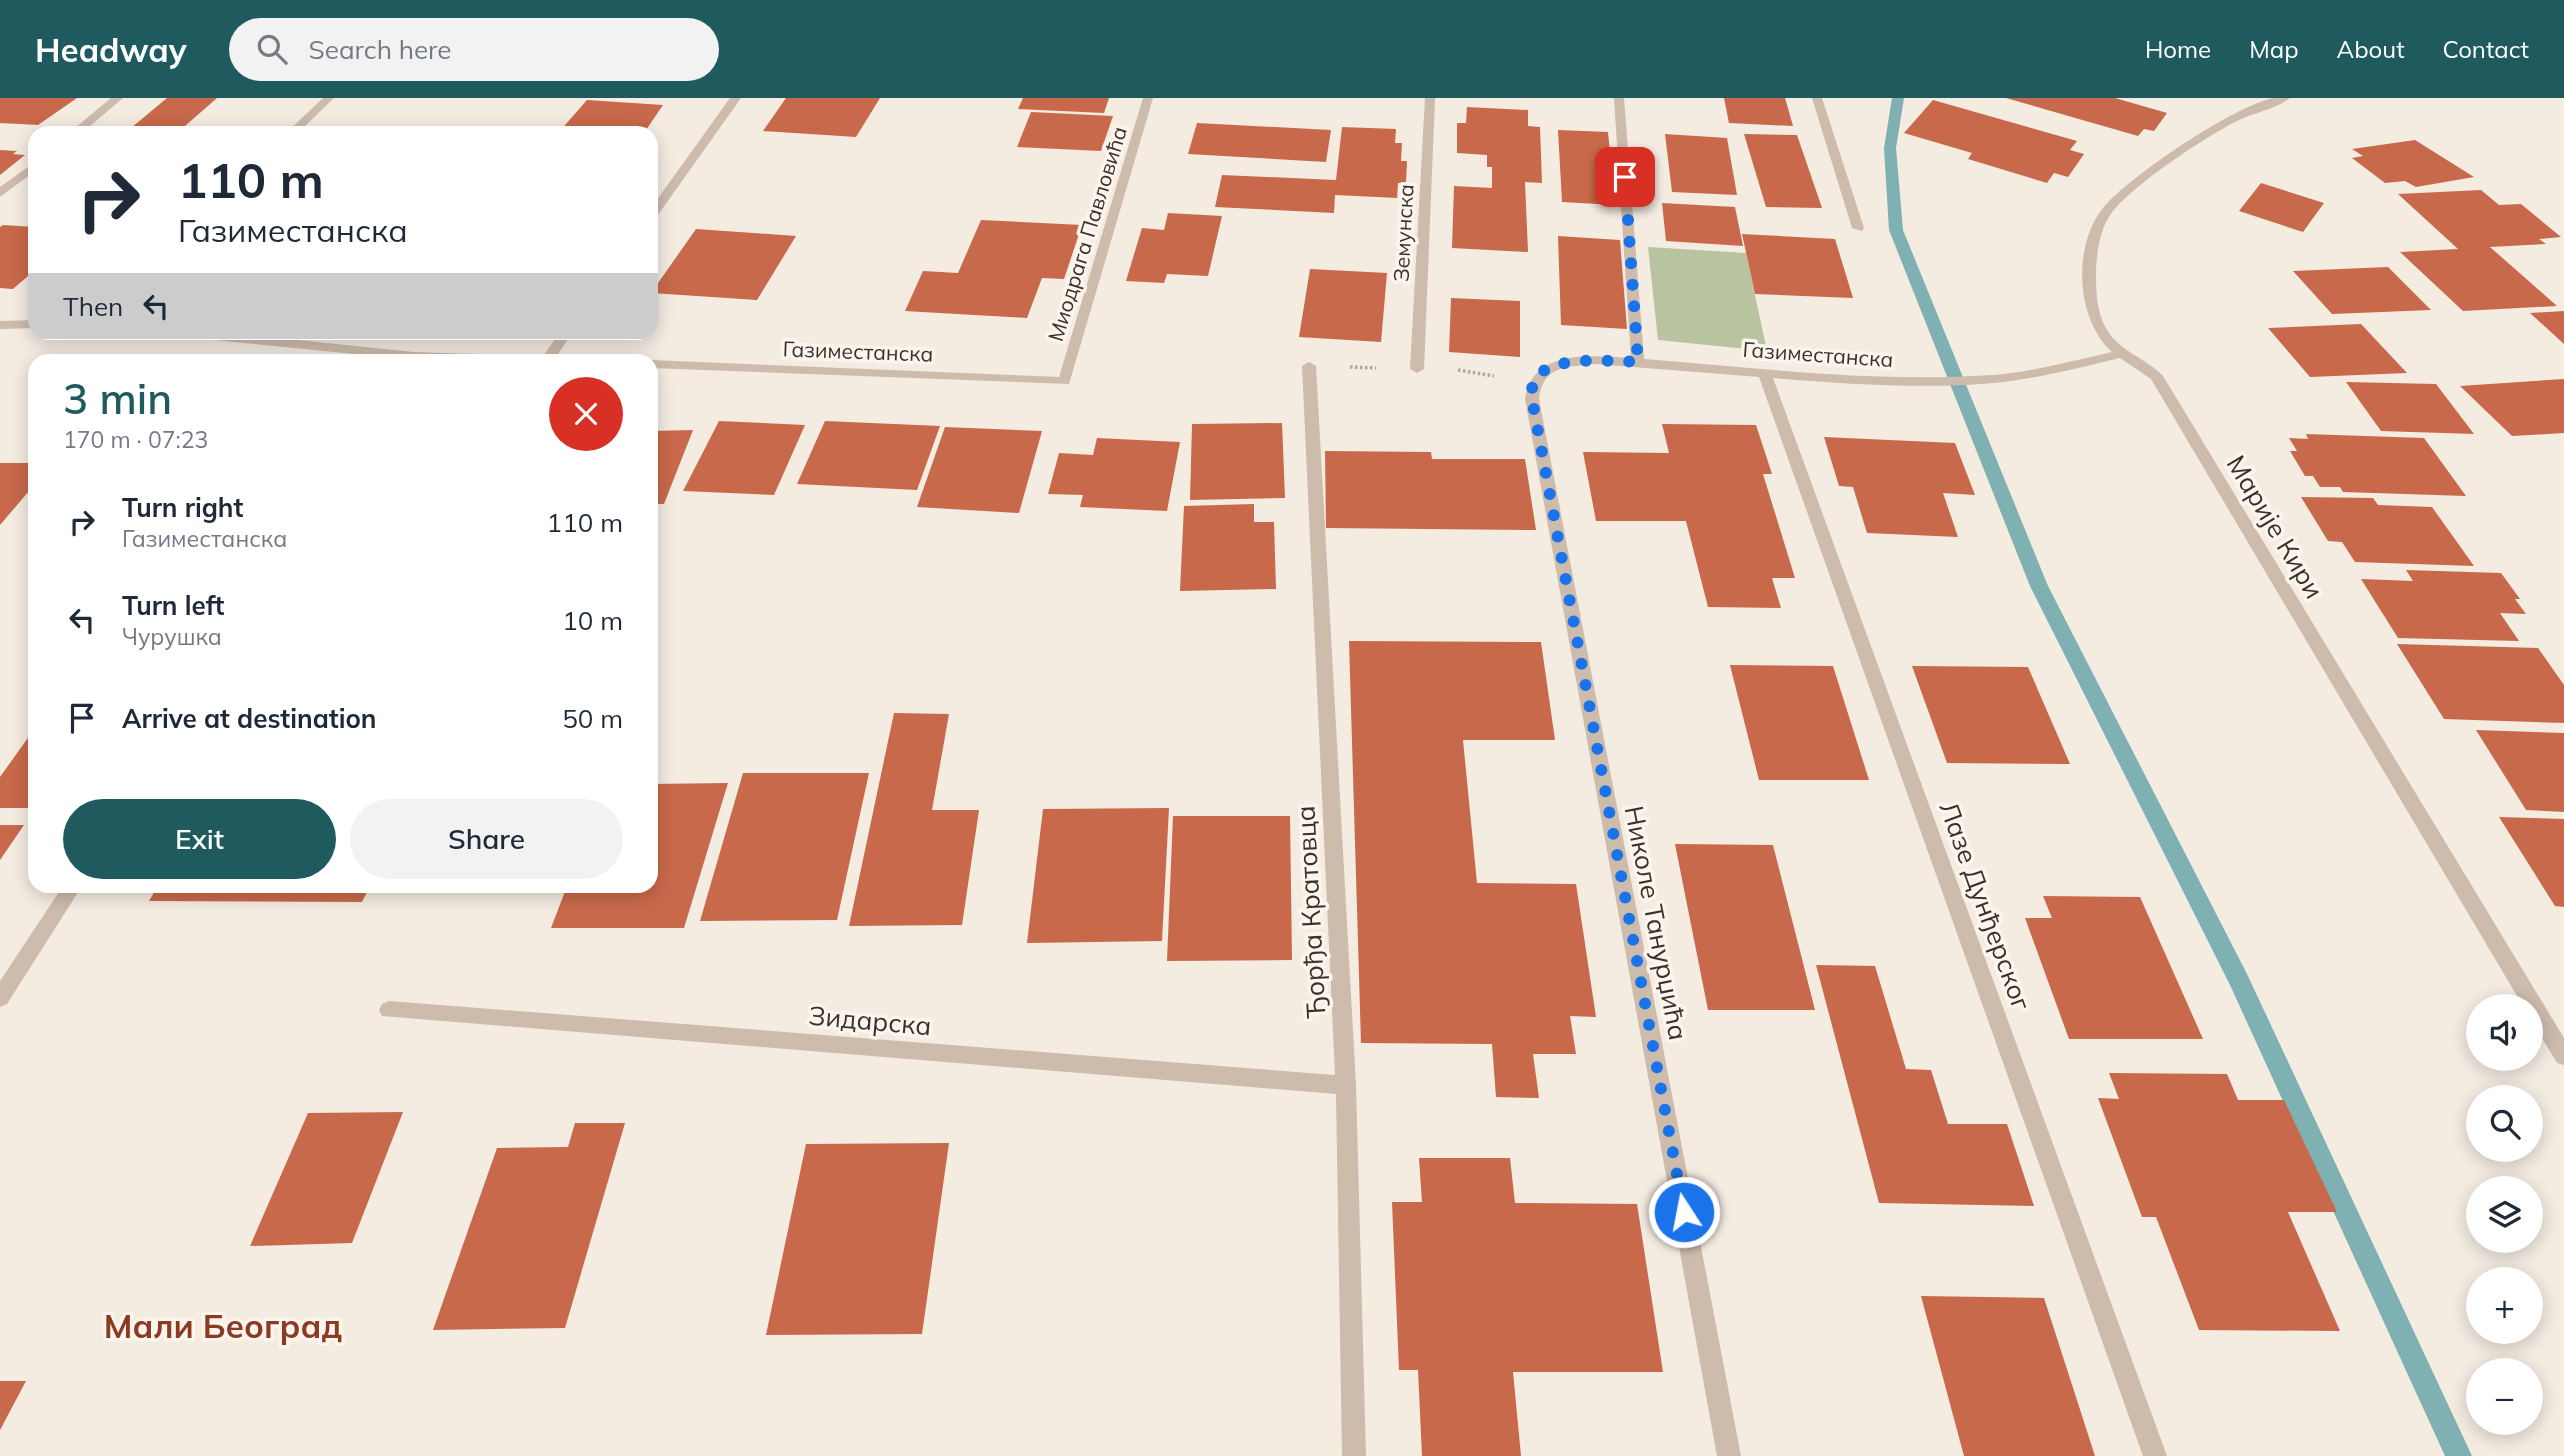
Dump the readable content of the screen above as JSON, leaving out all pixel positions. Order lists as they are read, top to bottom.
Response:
{
  "streets": {
    "street": [
      "Земунска",
      "Миодрага Павловића",
      "Газиместанска",
      "Марије Кири",
      "Лазе Дунђерског",
      "Ђорђа Кратовца",
      "Николе Танурџића",
      "Зидарска"
    ]
  },
  "crossings": [
    ["Миодрага Павловића", "Газиместанска"],
    ["Газиместанска", "Марије Кири"],
    ["Газиместанска", "Лазе Дунђерског"],
    ["Газиместанска", "Николе Танурџића"],
    ["Ђорђа Кратовца", "Зидарска"]
  ],
  "districts": ["Мали Београд"],
  "page": {
    "header": "Headway",
    "search": "Search here",
    "nav": [
      "Home",
      "Map",
      "About",
      "Contact"
    ],
    "turn": ["110 m", "Газиместанска"],
    "then": "Then",
    "heading": ["3 min", "170 m · 07:23"],
    "list": [
      {
        "name": "Turn right",
        "note": "Газиместанска",
        "value": "110 m"
      },
      {
        "name": "Turn left",
        "note": "Чурушка",
        "value": "10 m"
      },
      {
        "name": "Arrive at destination",
        "value": "50 m"
      }
    ],
    "buttons": ["Exit", "Share"],
    "map_buttons": ["+", "−"]
  }
}
